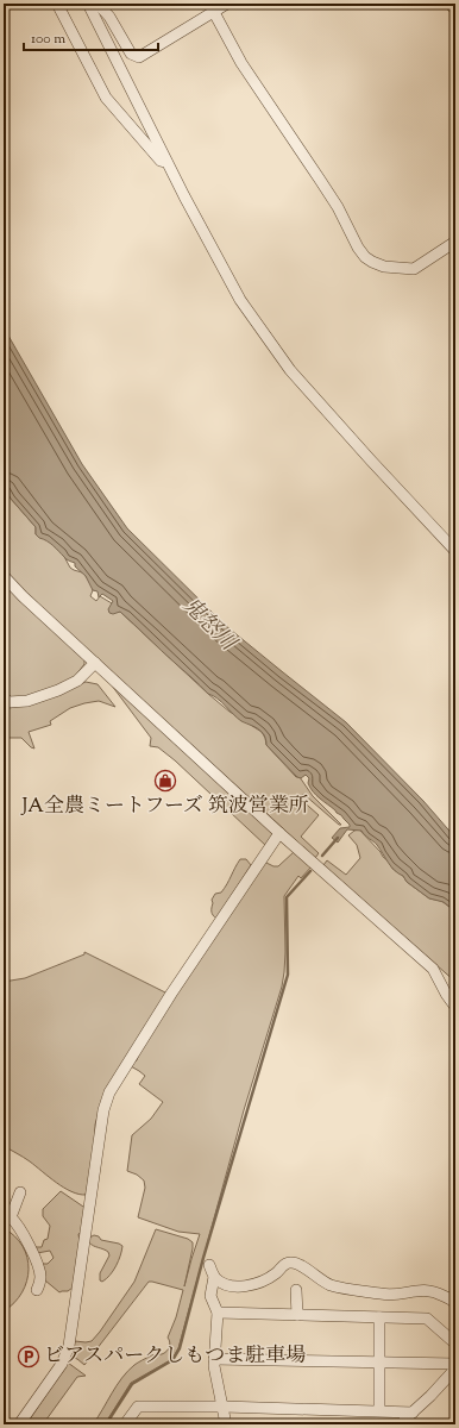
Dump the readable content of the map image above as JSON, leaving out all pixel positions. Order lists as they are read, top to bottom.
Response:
{
  "water": ["鬼怒川"],
  "places": {
    "shop": ["JA全農ミートフーズ 筑波営業所"],
    "parking": ["ビアスパークしもつま駐車場"]
  },
  "scale_bar": "100 m"
}
